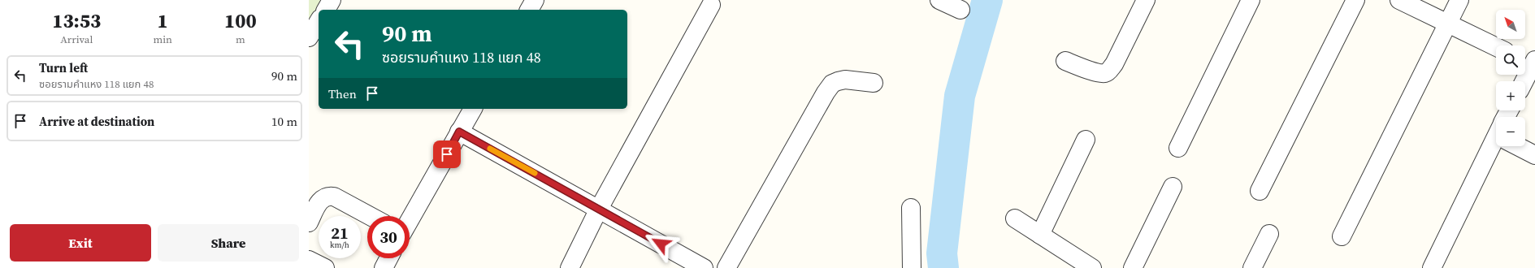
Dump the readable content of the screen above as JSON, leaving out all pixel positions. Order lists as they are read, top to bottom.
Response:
{
  "north": "top left",
  "page": {
    "eta": [
      "13:53",
      "Arrival",
      "1",
      "min",
      "100",
      "m"
    ],
    "map_buttons": ["+", "−"],
    "turn": ["90 m", "ซอยรามคำแหง 118 แยก 48"],
    "list": [
      {
        "name": "Turn left",
        "note": "ซอยรามคำแหง 118 แยก 48",
        "value": "90 m"
      },
      {
        "name": "Arrive at destination",
        "value": "10 m"
      }
    ],
    "then": "Then",
    "speed": "21 km/h",
    "limit": "30",
    "buttons": ["Exit", "Share"]
  }
}
